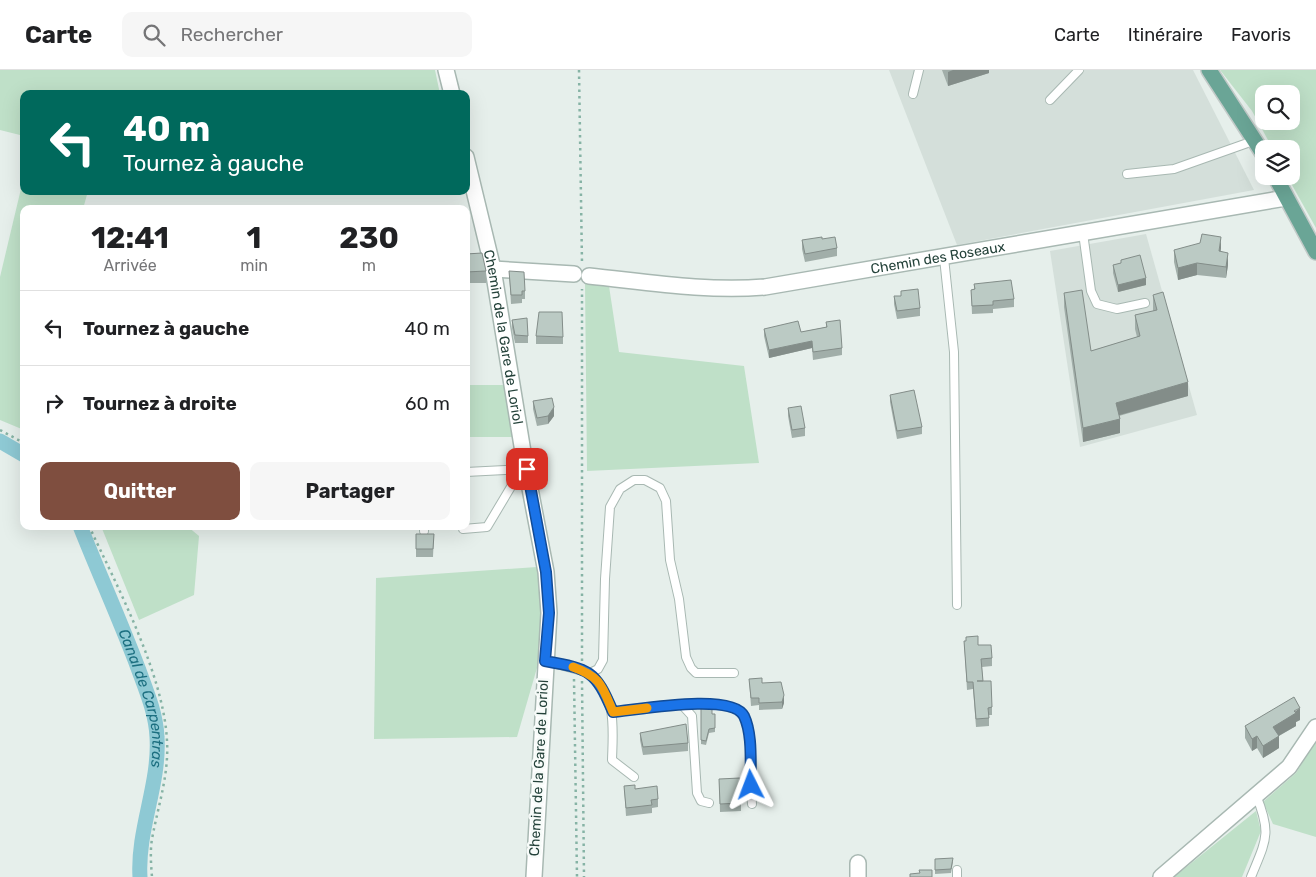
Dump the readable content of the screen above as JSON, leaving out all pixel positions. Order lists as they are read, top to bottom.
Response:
{
  "streets": {
    "street": ["Chemin des Roseaux", "Chemin de la Gare de Loriol"]
  },
  "crossings": [
    ["Chemin des Roseaux", "Chemin de la Gare de Loriol"]
  ],
  "water": ["Canal de Carpentras"],
  "page": {
    "header": "Carte",
    "search": "Rechercher",
    "nav": ["Carte", "Itinéraire", "Favoris"],
    "turn": ["40 m", "Tournez à gauche"],
    "eta": [
      "12:41",
      "Arrivée",
      "1",
      "min",
      "230",
      "m"
    ],
    "list": [
      {
        "name": "Tournez à gauche",
        "value": "40 m"
      },
      {
        "name": "Tournez à droite",
        "value": "60 m"
      }
    ],
    "buttons": ["Quitter", "Partager"]
  }
}
